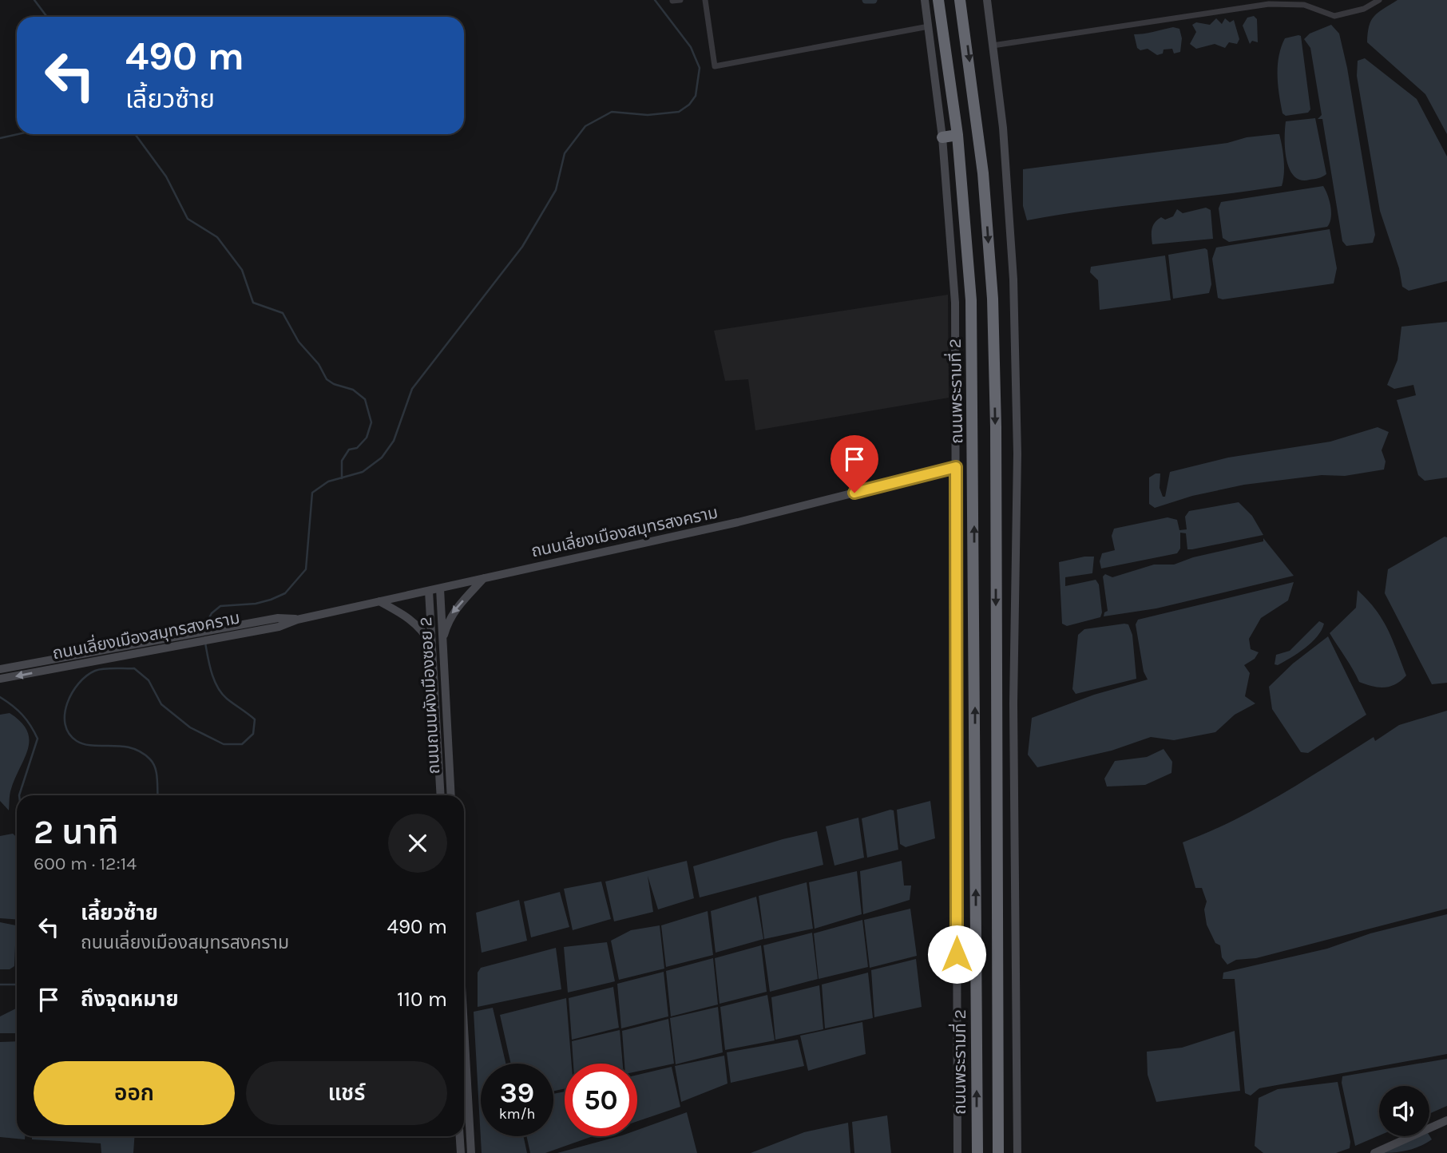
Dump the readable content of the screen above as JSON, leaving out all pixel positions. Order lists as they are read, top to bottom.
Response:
{
  "streets": {
    "highway": ["ถนนพระรามที่ 2"],
    "main road": ["ถนนเลี่ยงเมืองสมุทรสงคราม", "ถนนถนนผังเมืองซอย 2"]
  },
  "crossings": [
    ["ถนนพระรามที่ 2", "ถนนเลี่ยงเมืองสมุทรสงคราม"],
    ["ถนนเลี่ยงเมืองสมุทรสงคราม", "ถนนถนนผังเมืองซอย 2"]
  ],
  "page": {
    "turn": ["490 m", "เลี้ยวซ้าย"],
    "heading": ["2 นาที", "600 m · 12:14"],
    "list": [
      {
        "name": "เลี้ยวซ้าย",
        "note": "ถนนเลี่ยงเมืองสมุทรสงคราม",
        "value": "490 m"
      },
      {
        "name": "ถึงจุดหมาย",
        "value": "110 m"
      }
    ],
    "buttons": ["ออก", "แชร์"],
    "speed": "39 km/h",
    "limit": "50"
  }
}
